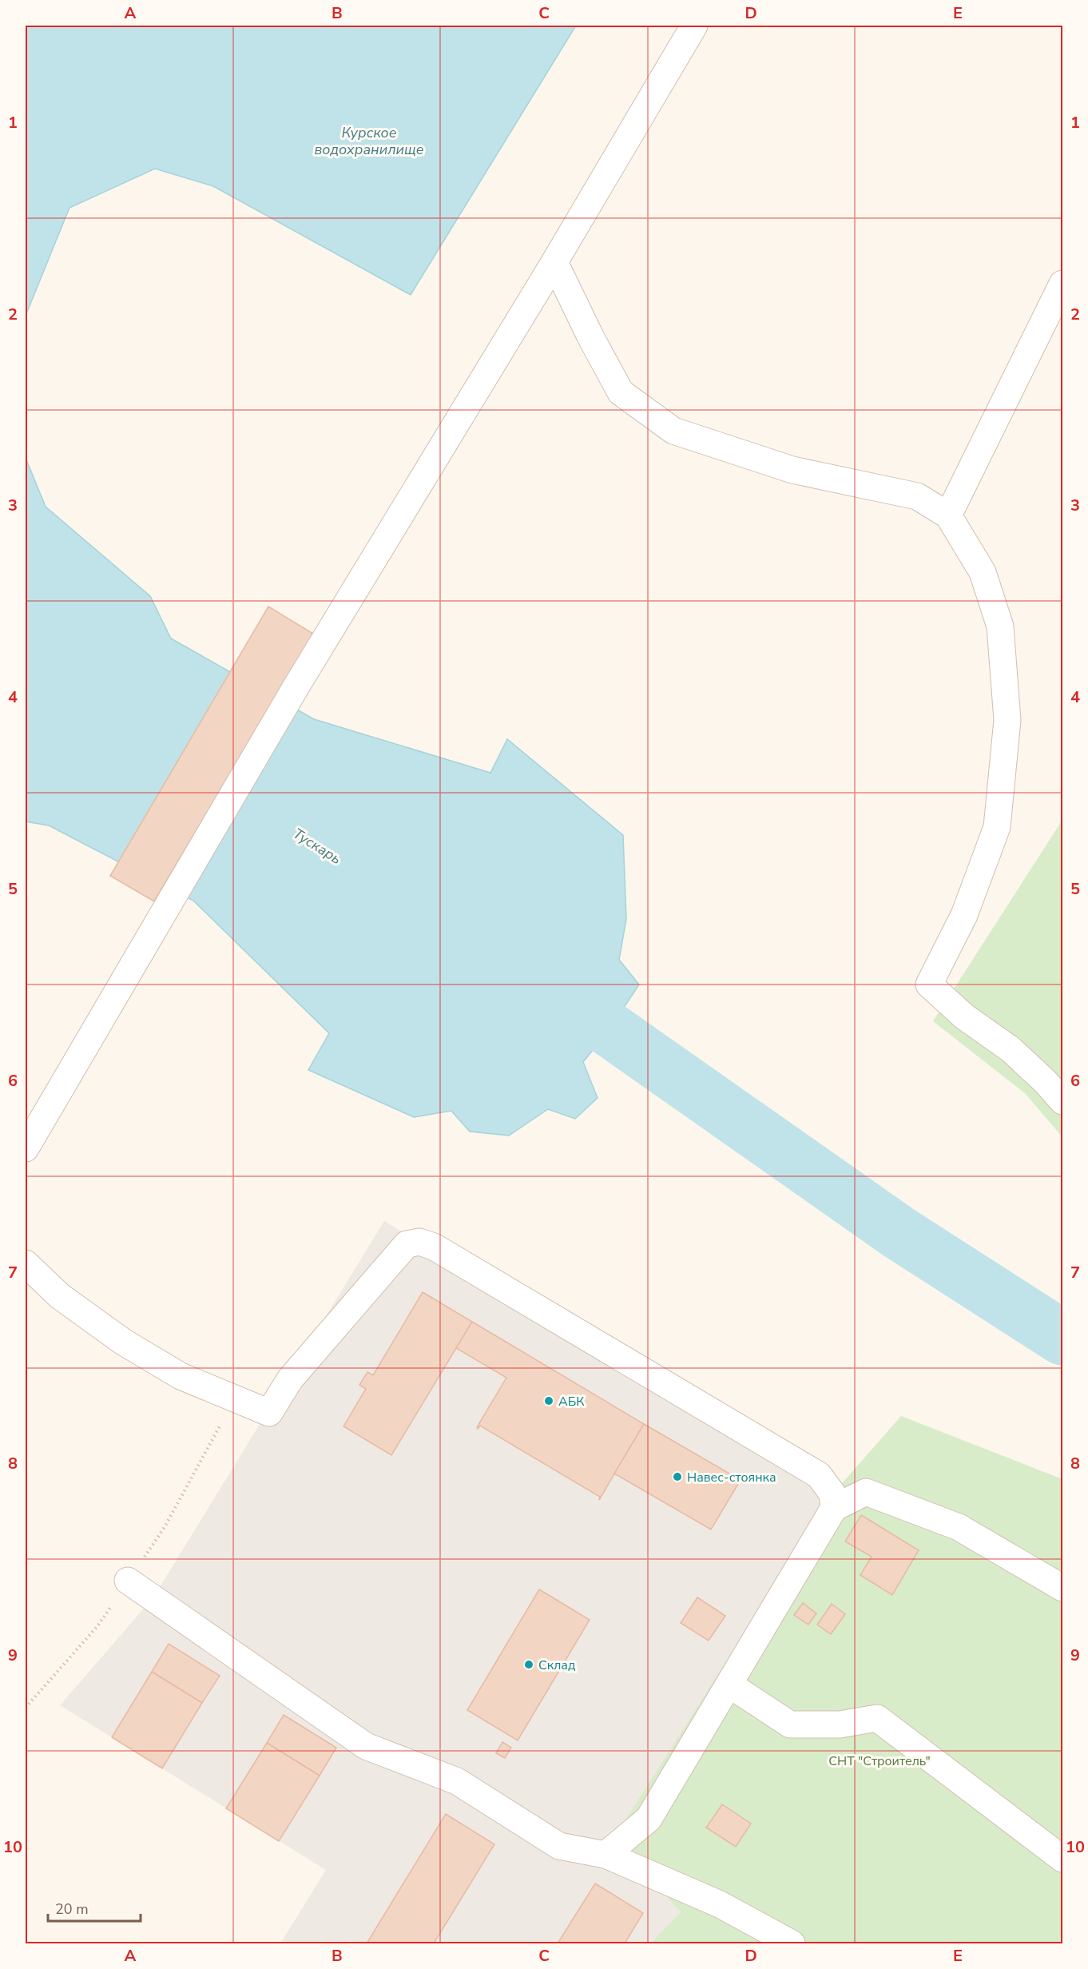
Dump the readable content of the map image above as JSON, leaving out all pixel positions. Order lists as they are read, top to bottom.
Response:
{
  "water": ["Курское водохранилище", "Тускарь"],
  "parks": ["СНТ \"Строитель\""],
  "places": ["АБК", "Навес-стоянка", "Склад"],
  "scale_bar": "20 m",
  "grid": {
    "columns": [
      "A",
      "B",
      "C",
      "D",
      "E"
    ],
    "rows": [
      "1",
      "2",
      "3",
      "4",
      "5",
      "6",
      "7",
      "8",
      "9",
      "10"
    ]
  }
}
